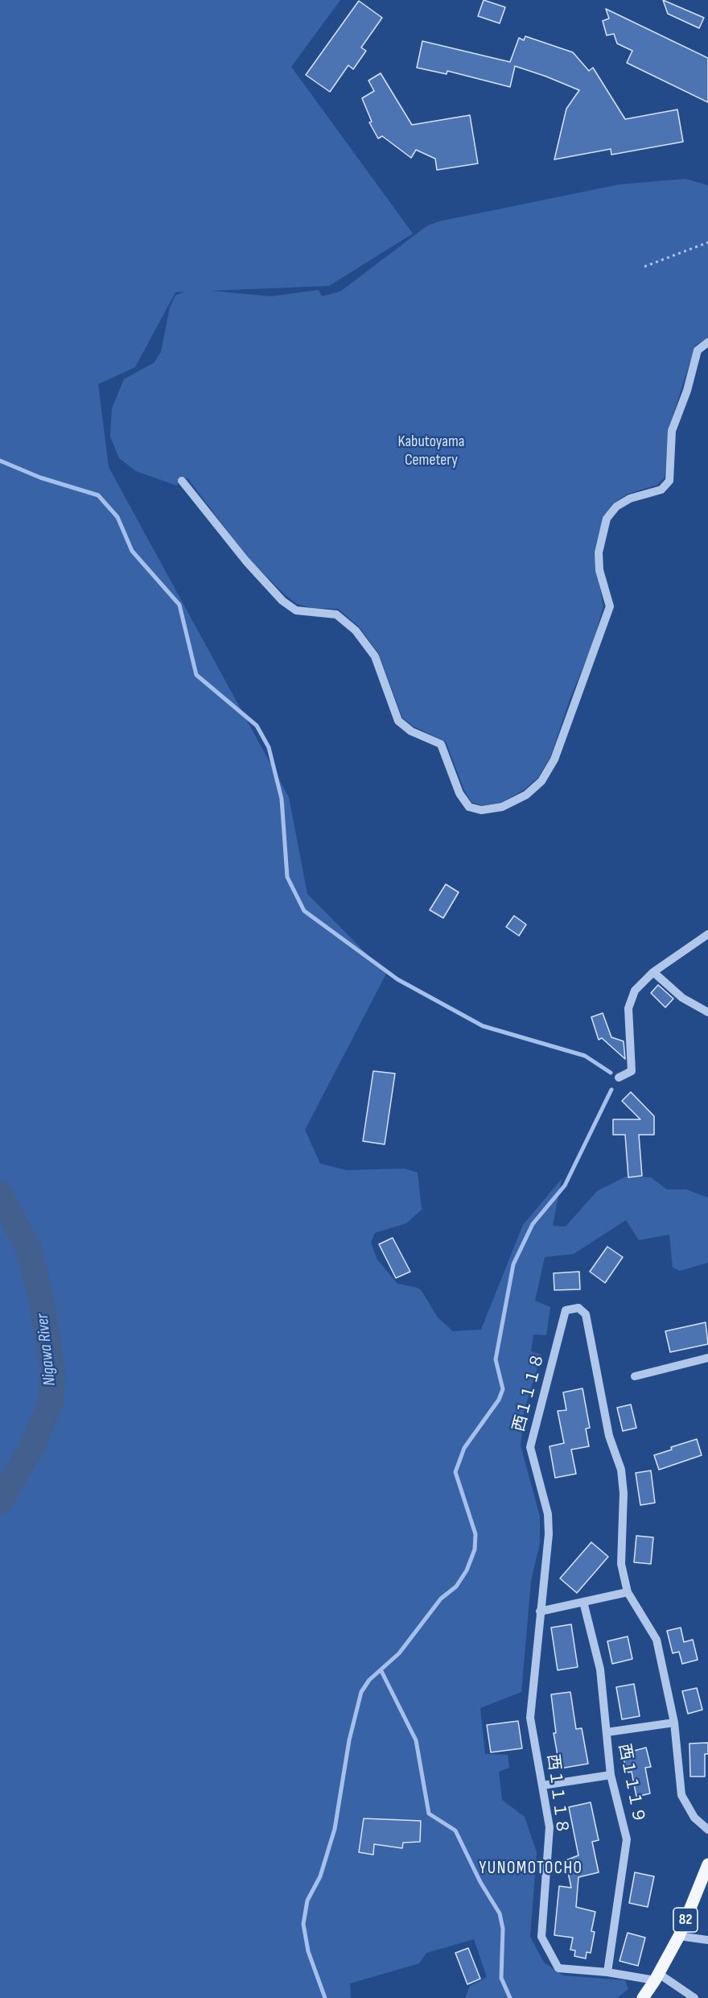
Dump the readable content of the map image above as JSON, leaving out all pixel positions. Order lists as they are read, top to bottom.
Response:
{
  "streets": {
    "main road": ["82"],
    "street": ["西１１１８", "西１１１９"]
  },
  "crossings": [
    ["西１１１８", "西１１１９"],
    ["西１１１８", "82"]
  ],
  "districts": ["YUNOMOTOCHO"],
  "water": ["Nigawa River"],
  "parks": ["Kabutoyama Cemetery"]
}
